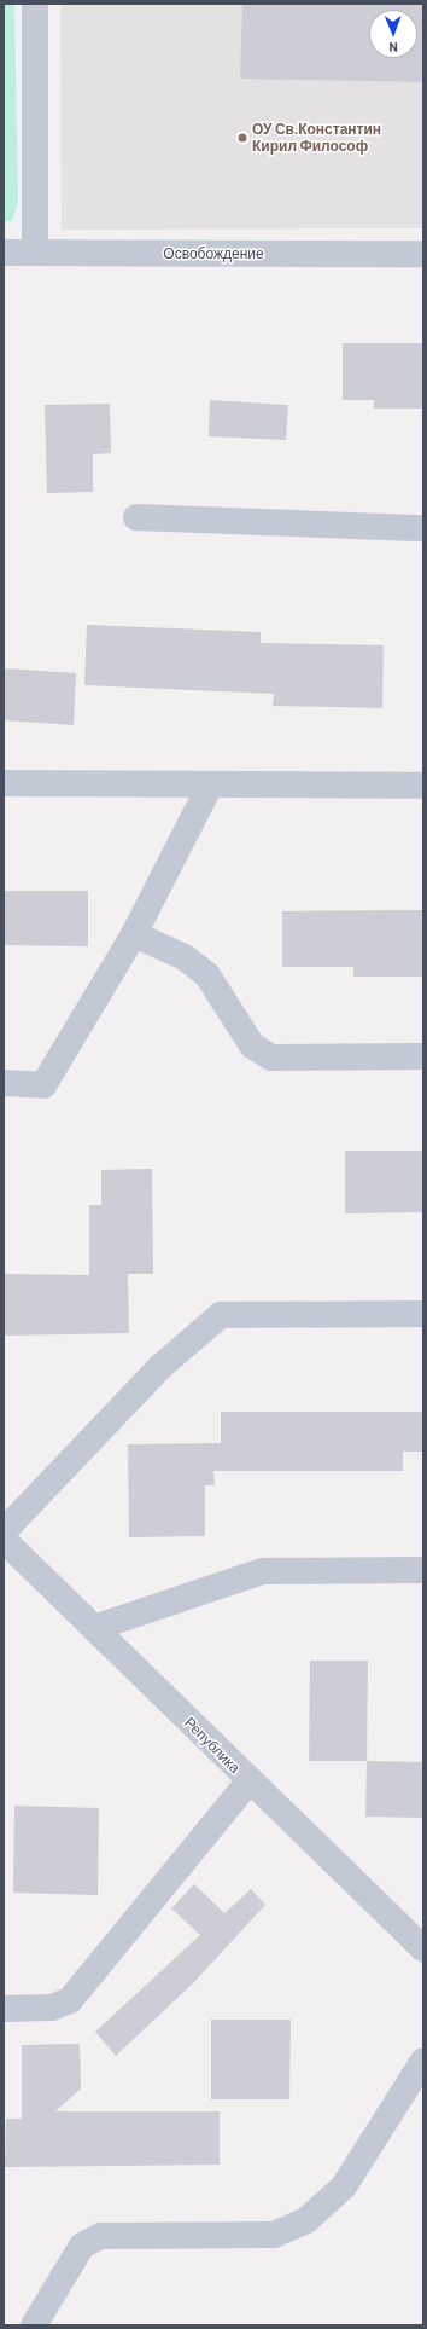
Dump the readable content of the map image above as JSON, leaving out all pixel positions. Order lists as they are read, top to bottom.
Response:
{
  "streets": {
    "street": ["Освобождение", "Република"]
  },
  "places": ["ОУ Св.Константин Кирил Философ"],
  "north": "bottom"
}
